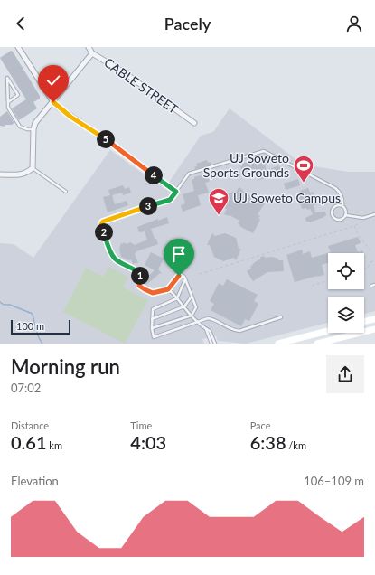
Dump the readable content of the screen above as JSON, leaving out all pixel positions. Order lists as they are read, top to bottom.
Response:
{
  "streets": {
    "street": ["CABLE STREET"]
  },
  "places": {
    "sports": ["UJ Soweto Sports Grounds"],
    "school or university": ["UJ Soweto Campus"]
  },
  "scale_bar": "100 m",
  "page": {
    "header": "Pacely",
    "pins": [
      "5",
      "4",
      "3",
      "2",
      "1"
    ],
    "scale": "100 m",
    "heading": ["Morning run", "07:02"],
    "stats": [
      ["Distance", "0.61 km"],
      ["Time", "4:03"],
      ["Pace", "6:38 /km"]
    ],
    "chart": ["Elevation", "106–109 m"]
  }
}
